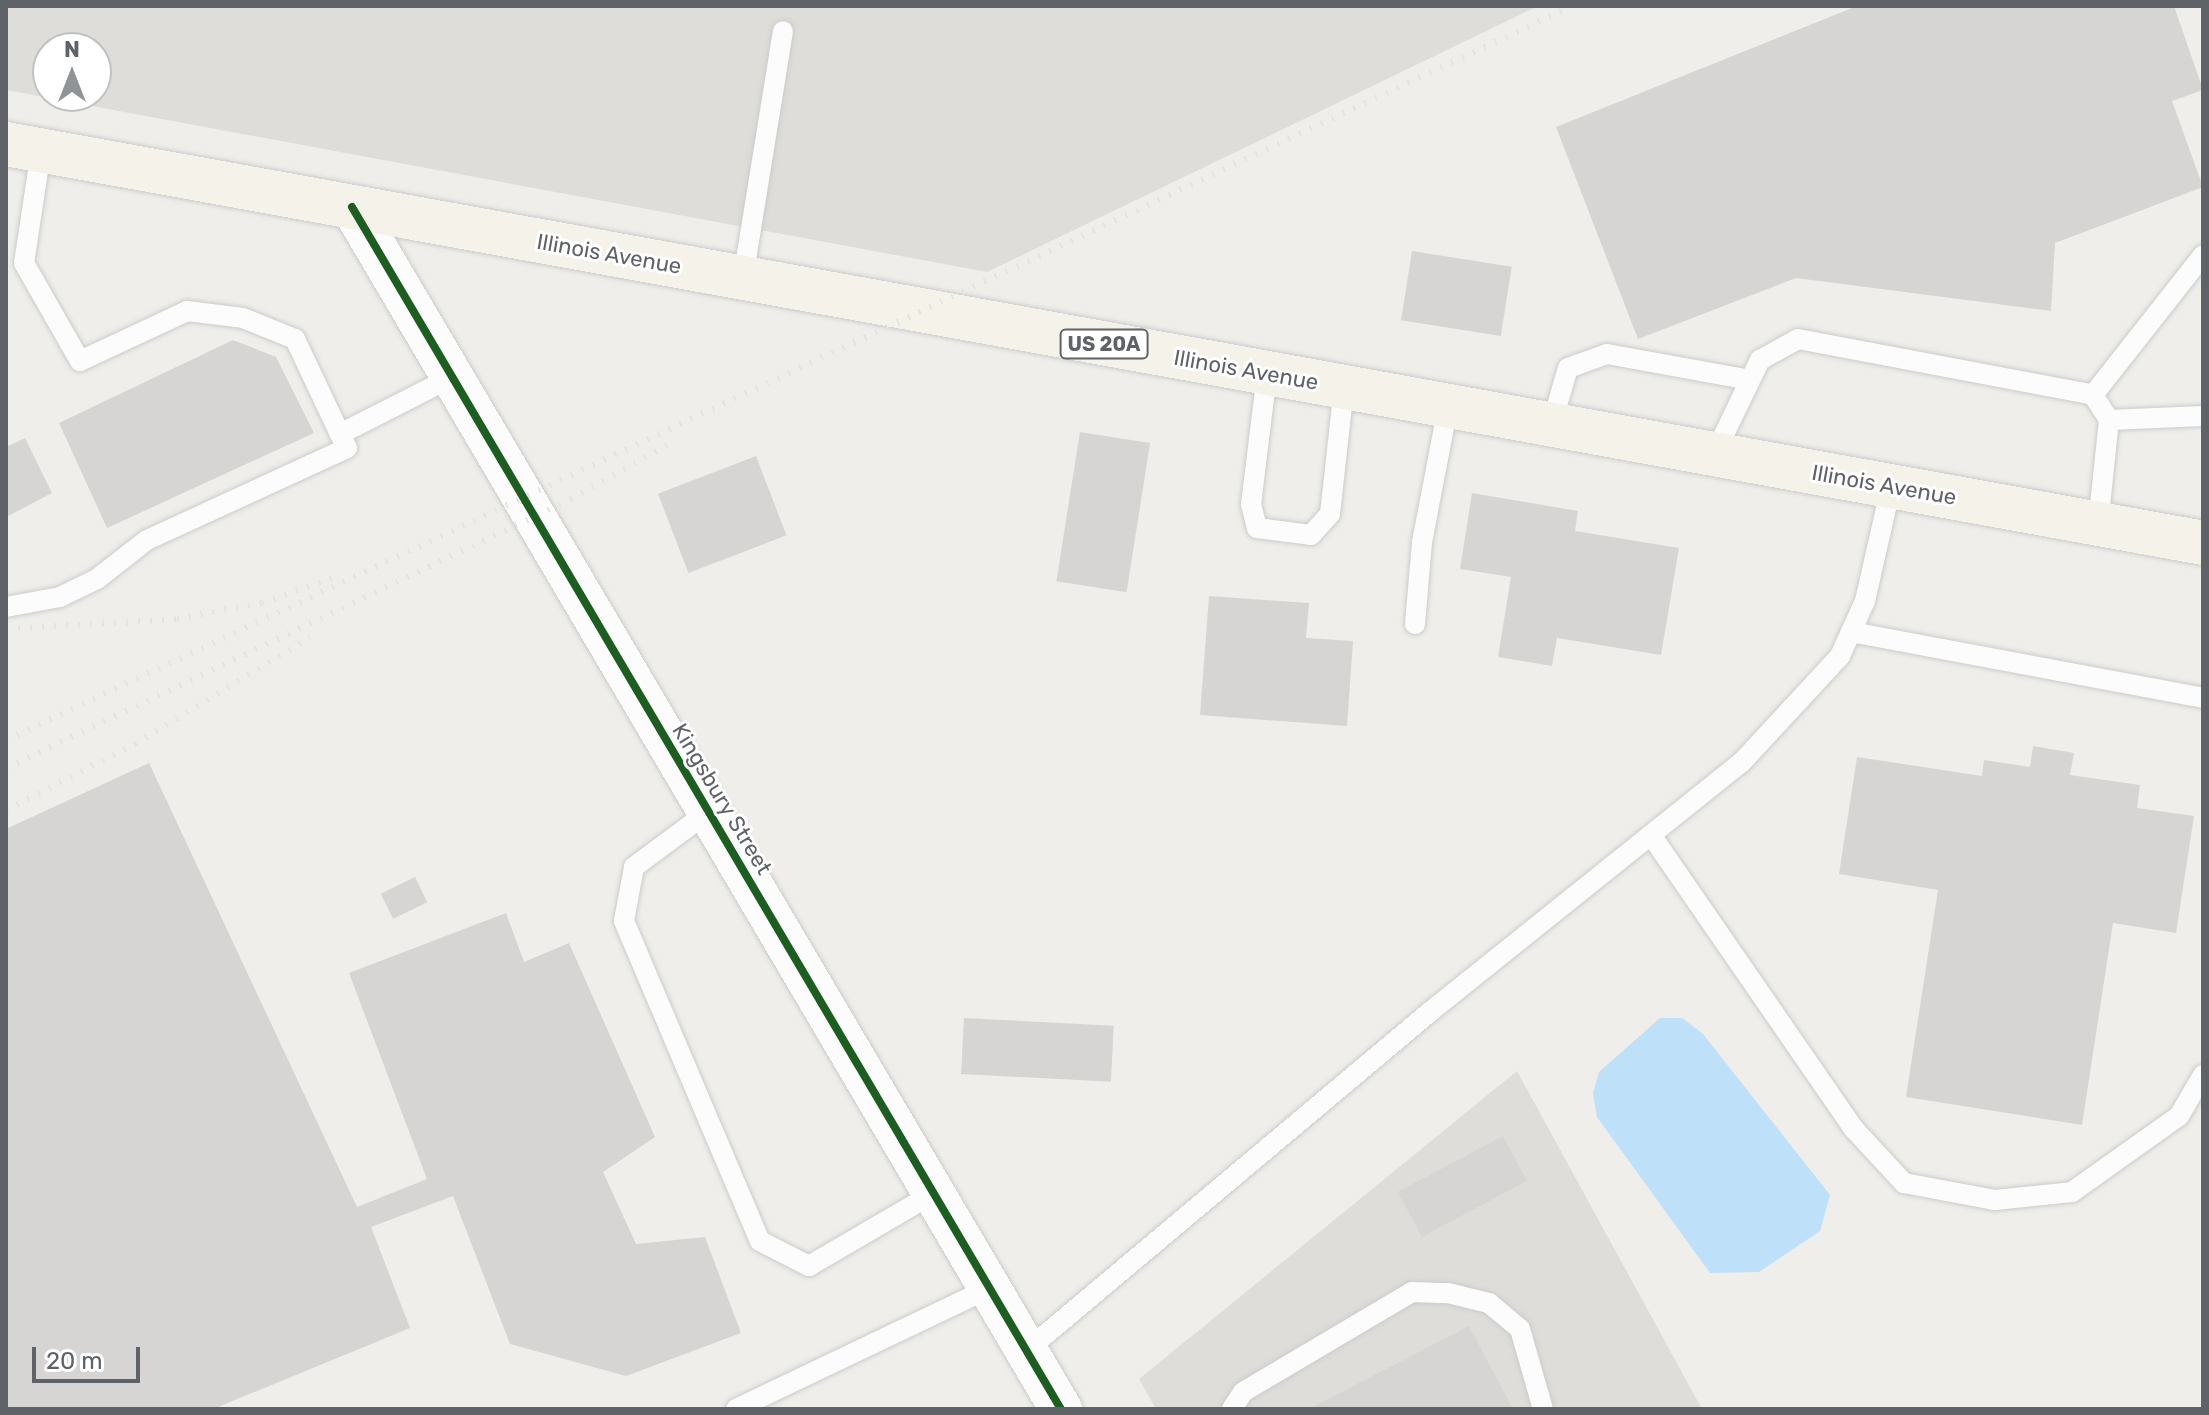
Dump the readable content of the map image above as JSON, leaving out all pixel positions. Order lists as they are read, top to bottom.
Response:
{
  "streets": {
    "main road": ["Illinois Avenue", "US 20A"],
    "street": ["Kingsbury Street"]
  },
  "crossings": [
    ["Illinois Avenue", "Kingsbury Street"]
  ],
  "scale_bar": "20 m",
  "north": "top"
}
